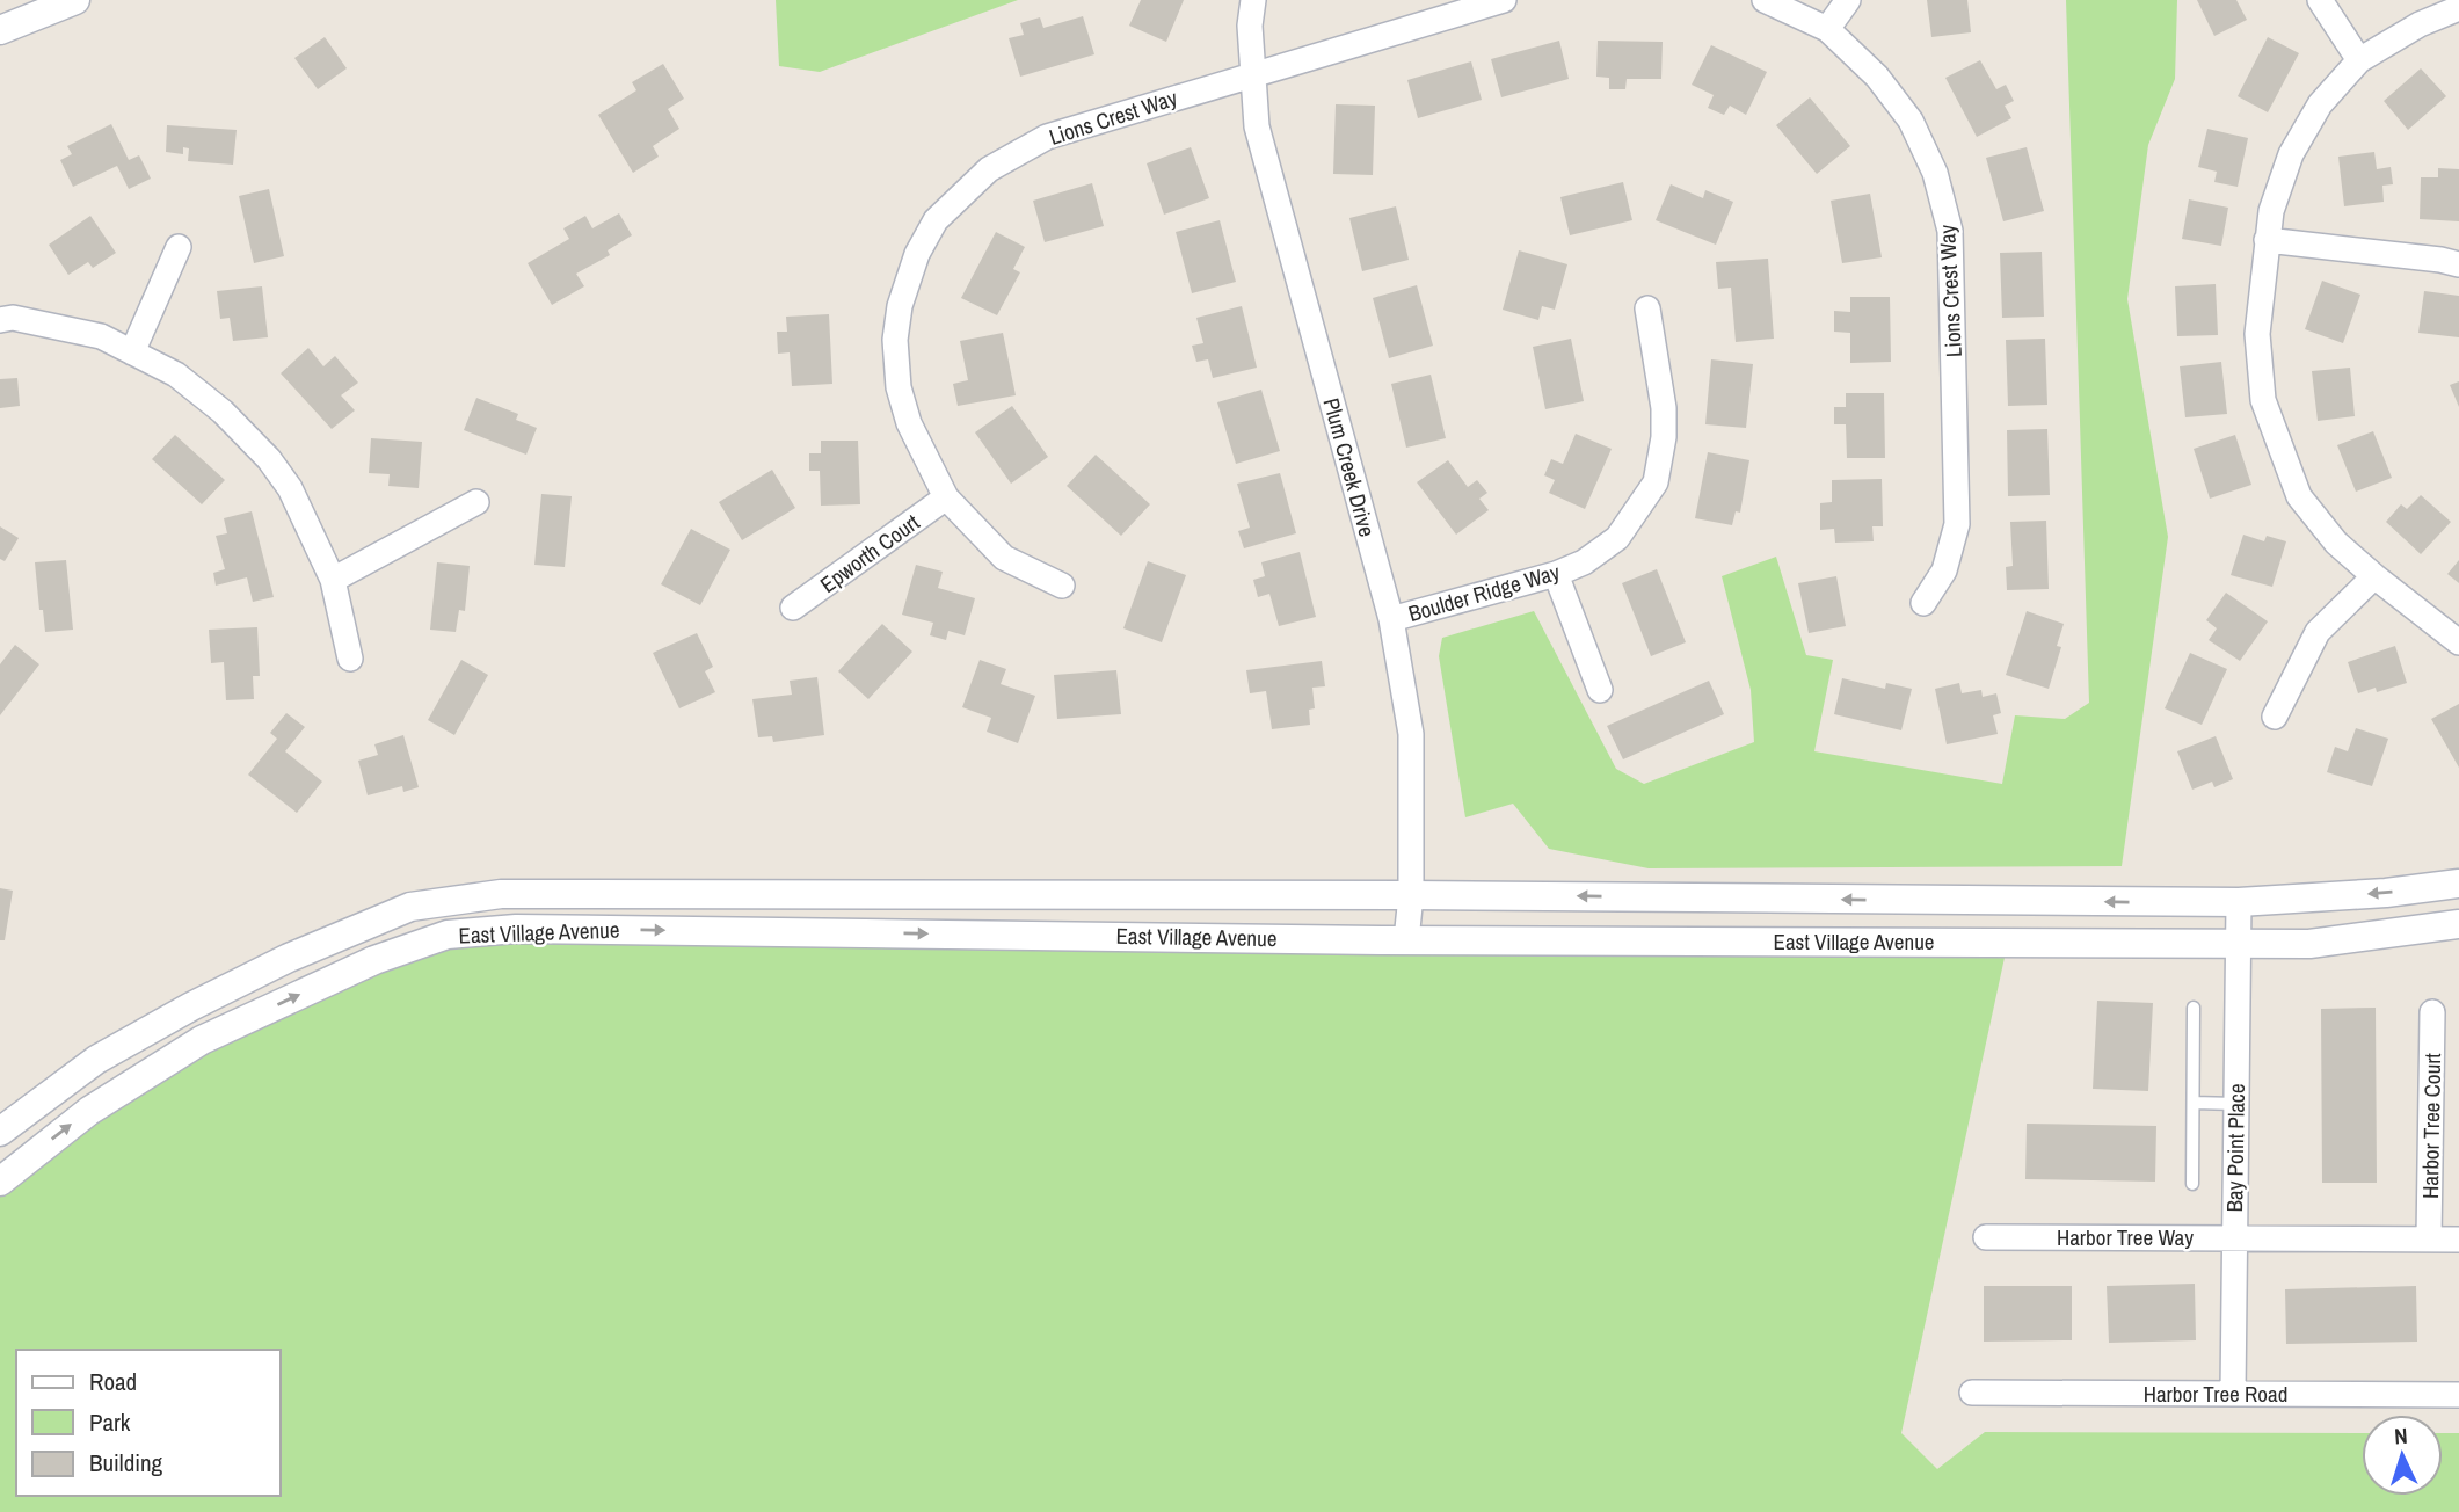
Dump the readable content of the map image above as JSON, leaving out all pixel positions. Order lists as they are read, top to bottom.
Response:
{
  "streets": {
    "street": [
      "Lions Crest Way",
      "Plum Creek Drive",
      "Epworth Court",
      "Boulder Ridge Way",
      "East Village Avenue",
      "Harbor Tree Court",
      "Bay Point Place",
      "Harbor Tree Way",
      "Harbor Tree Road"
    ]
  },
  "crossings": [
    ["Lions Crest Way", "Plum Creek Drive"],
    ["Lions Crest Way", "Epworth Court"],
    ["Plum Creek Drive", "Boulder Ridge Way"],
    ["Plum Creek Drive", "East Village Avenue"],
    ["East Village Avenue", "Bay Point Place"],
    ["Harbor Tree Court", "Harbor Tree Way"],
    ["Bay Point Place", "Harbor Tree Way"],
    ["Bay Point Place", "Harbor Tree Road"]
  ],
  "legend": ["Road", "Park", "Building"],
  "north": "top"
}
